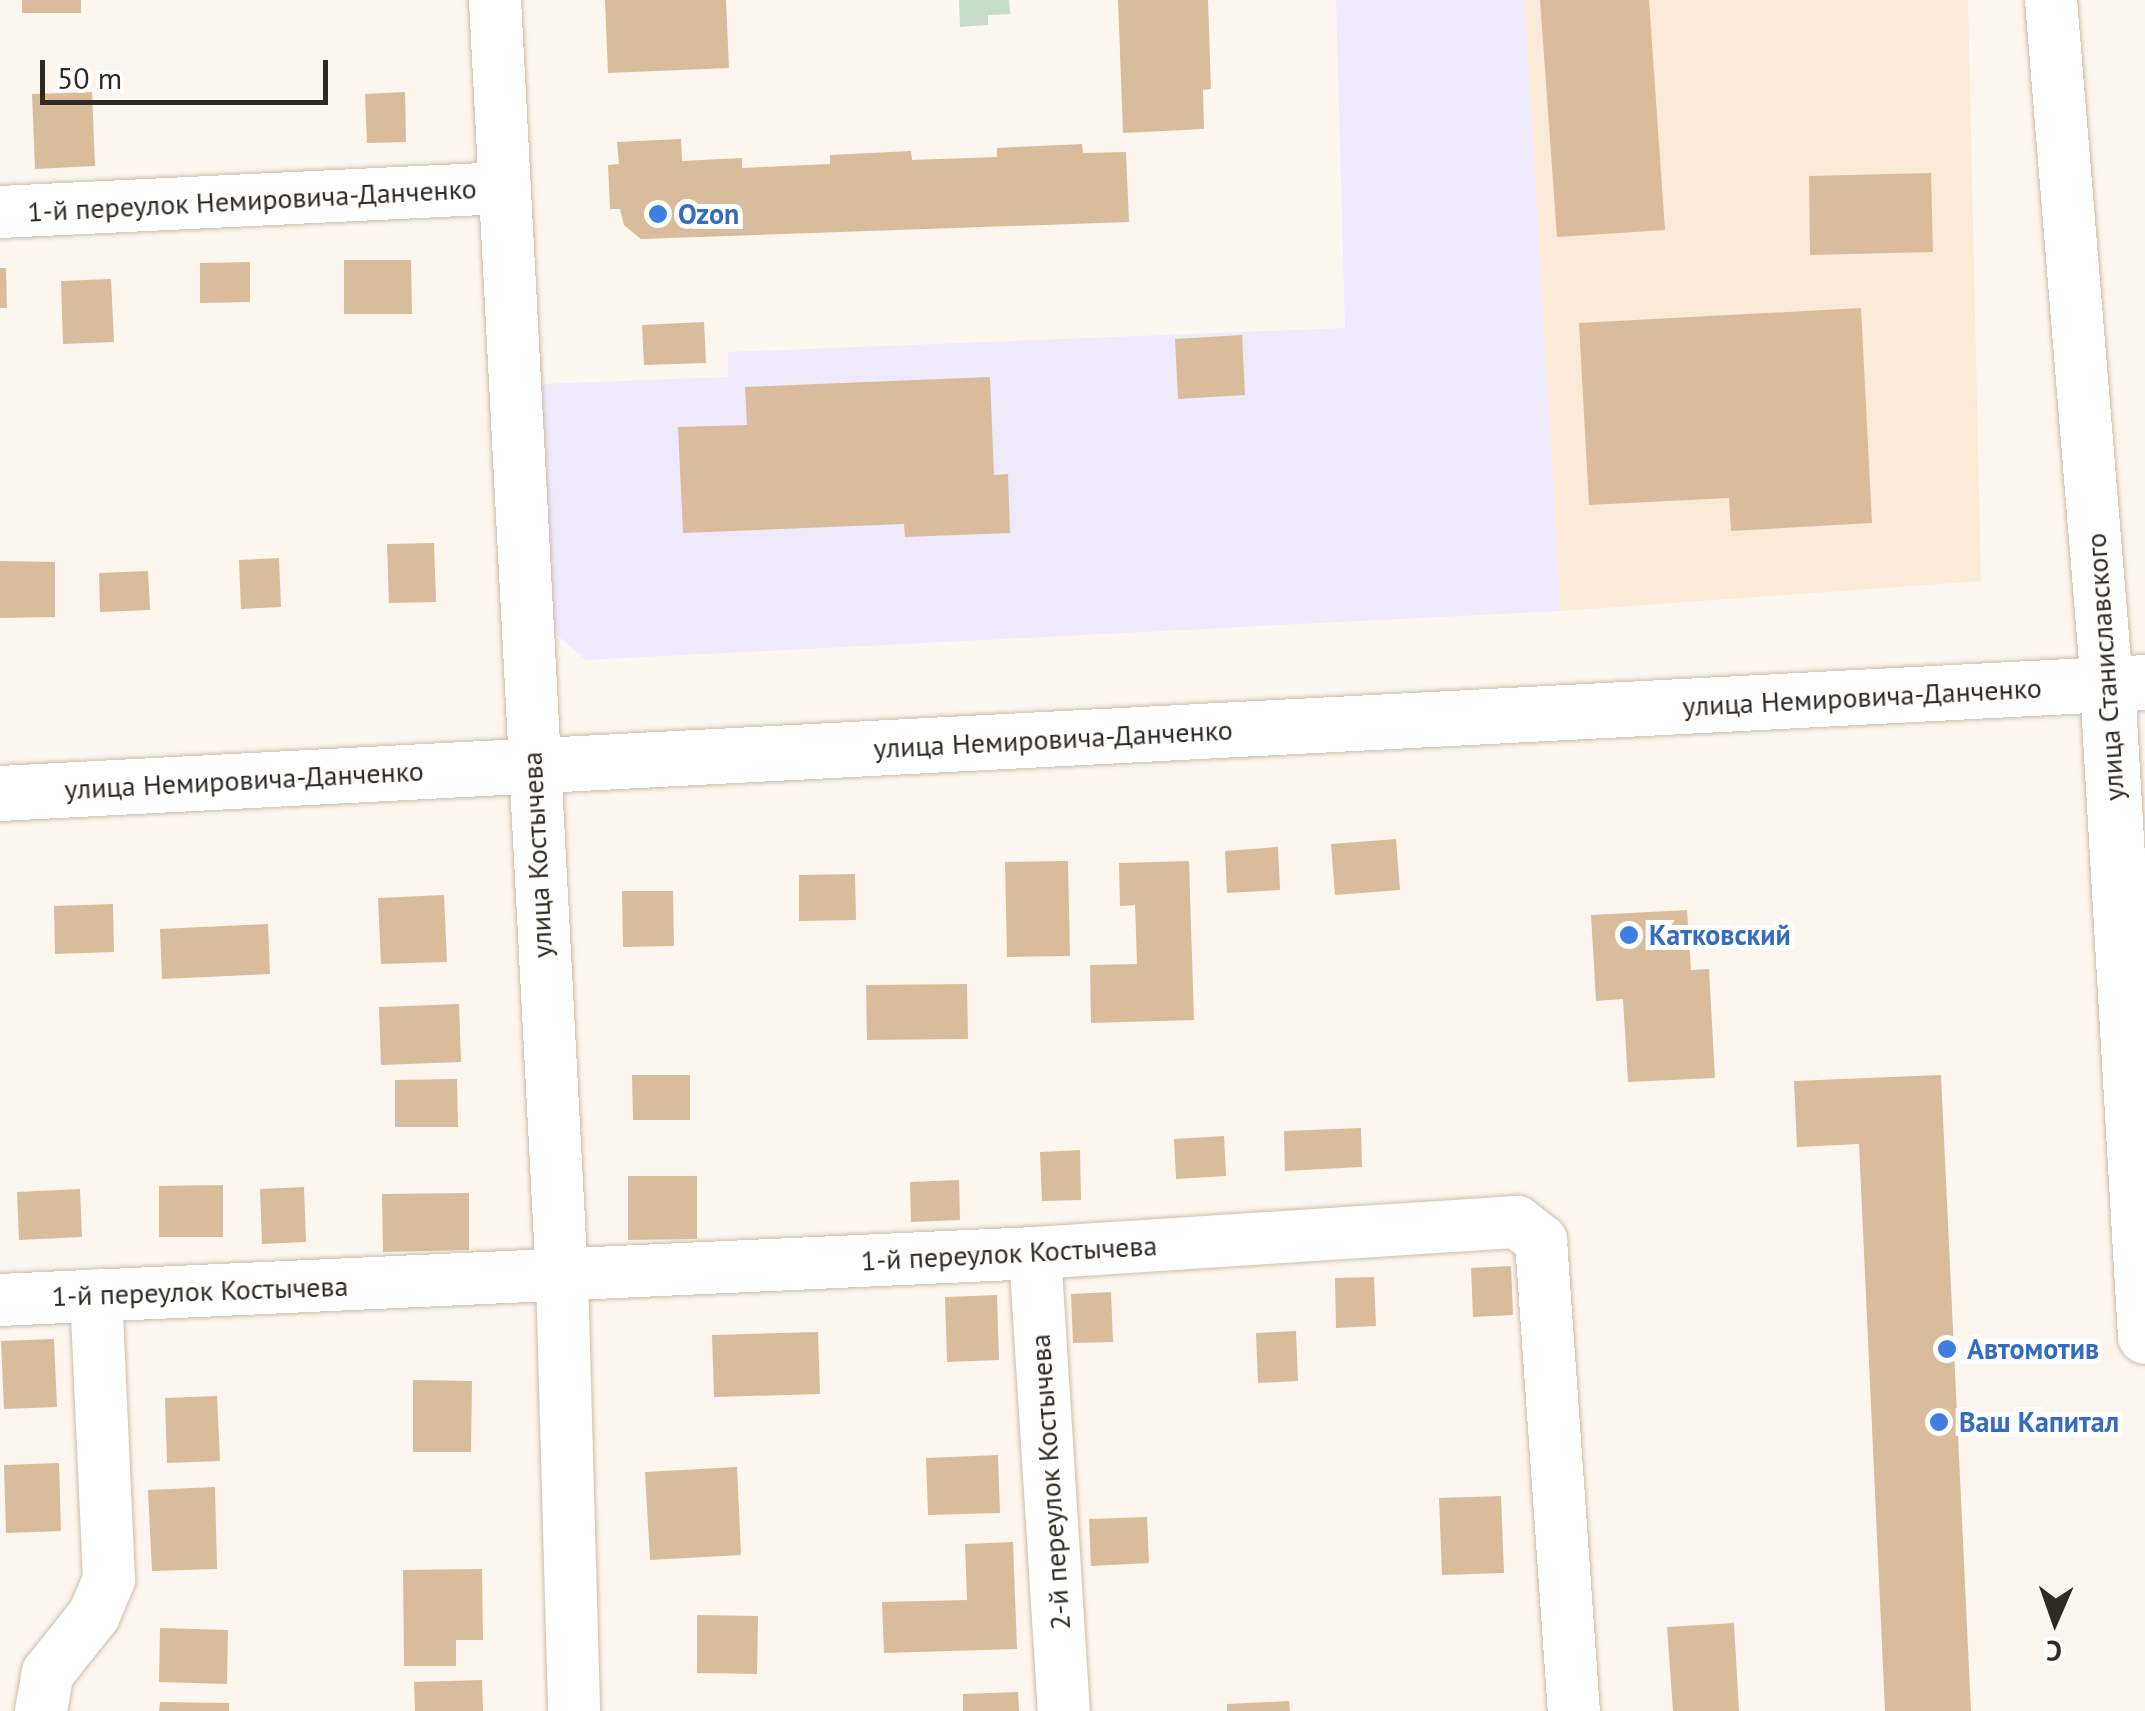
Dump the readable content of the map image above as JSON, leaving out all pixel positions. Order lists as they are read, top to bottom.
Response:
{
  "streets": {
    "main road": ["улица Станиславского", "улица Немировича-Данченко"],
    "street": [
      "1-й переулок Немировича-Данченко",
      "улица Костычева",
      "1-й переулок Костычева",
      "2-й переулок Костычева"
    ]
  },
  "crossings": [
    ["1-й переулок Немировича-Данченко", "улица Костычева"],
    ["улица Станиславского", "улица Немировича-Данченко"],
    ["улица Немировича-Данченко", "улица Костычева"],
    ["улица Костычева", "1-й переулок Костычева"],
    ["1-й переулок Костычева", "2-й переулок Костычева"]
  ],
  "places": [
    "Ozon",
    "Катковский",
    "Автомотив",
    "Ваш Капитал"
  ],
  "scale_bar": "50 m",
  "north": "bottom"
}
